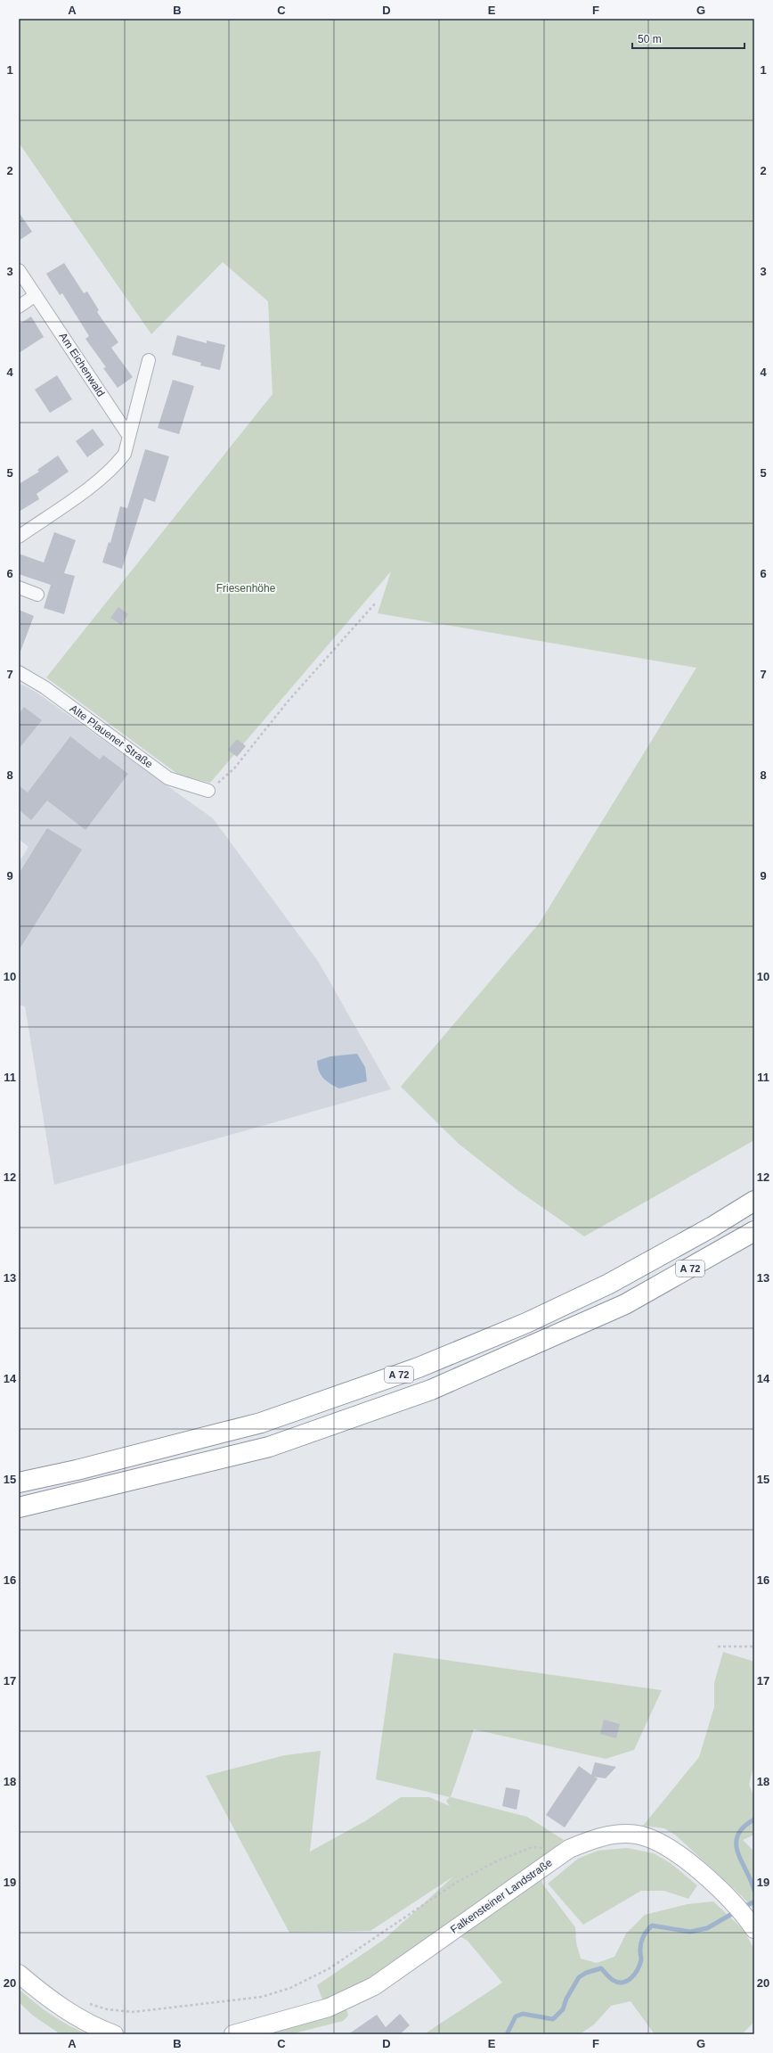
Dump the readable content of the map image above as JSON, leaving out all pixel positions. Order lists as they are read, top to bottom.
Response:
{
  "streets": {
    "highway": ["A 72"],
    "main road": ["Falkensteiner Landstraße"],
    "street": ["Am Eichenwald", "Alte Plauener Straße"]
  },
  "parks": ["Friesenhöhe"],
  "scale_bar": "50 m",
  "grid": {
    "columns": [
      "A",
      "B",
      "C",
      "D",
      "E",
      "F",
      "G"
    ],
    "rows": [
      "1",
      "2",
      "3",
      "4",
      "5",
      "6",
      "7",
      "8",
      "9",
      "10",
      "11",
      "12",
      "13",
      "14",
      "15",
      "16",
      "17",
      "18",
      "19",
      "20"
    ]
  }
}
